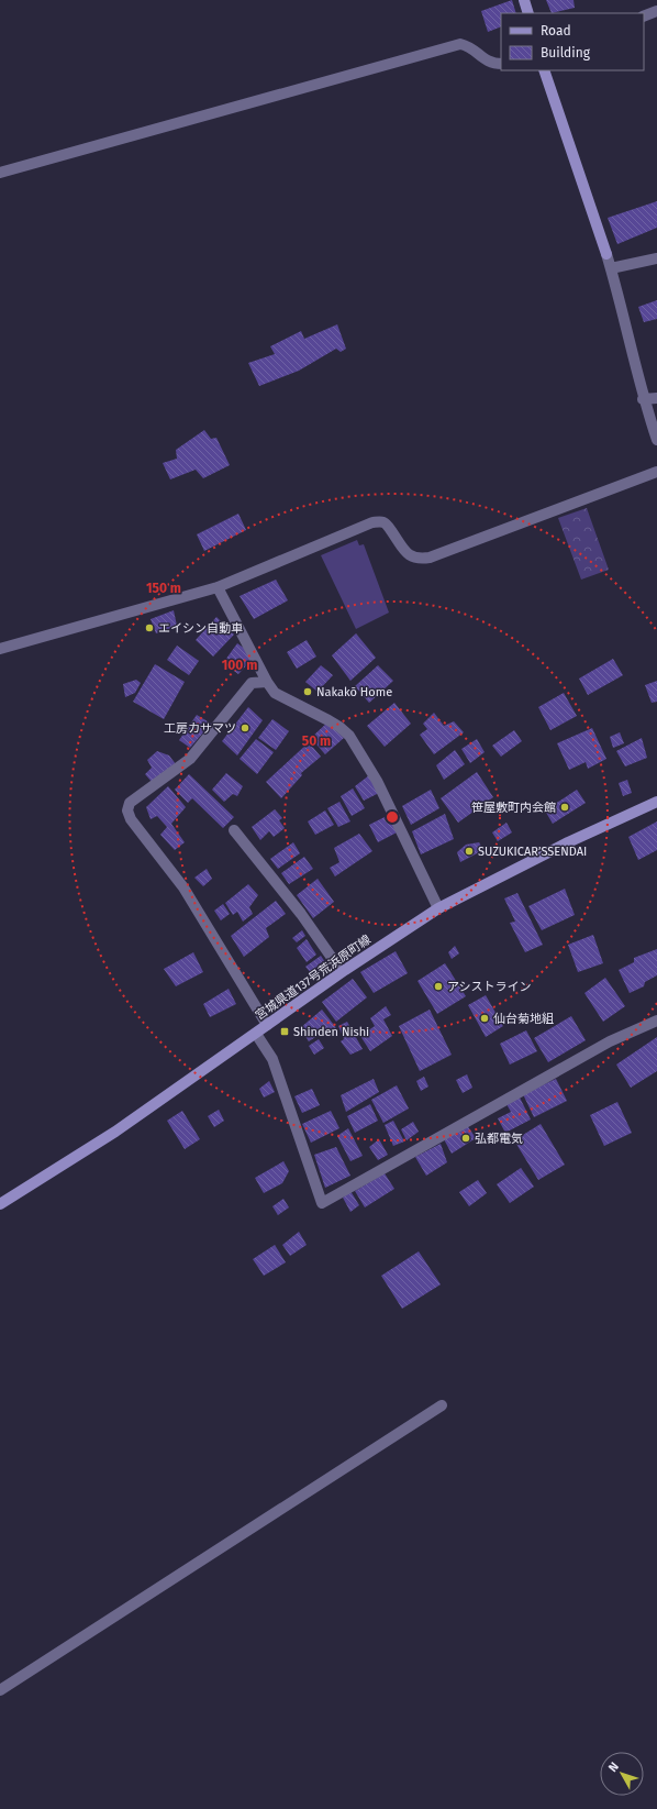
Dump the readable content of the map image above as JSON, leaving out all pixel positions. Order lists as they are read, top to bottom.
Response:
{
  "streets": {
    "main road": ["宮城県道137号荒浜原町線"]
  },
  "places": {
    "other": [
      "エイシン自動車",
      "Nakakō Home",
      "工房カサマツ",
      "笹屋敷町内会館",
      "SUZUKICAR’SSENDAI",
      "アシストライン",
      "仙台菊地組",
      "弘都電気"
    ],
    "transit": ["Shinden Nishi"]
  },
  "legend": ["Road", "Building"],
  "north": "top left",
  "rings": ["150 m", "100 m", "50 m"]
}
